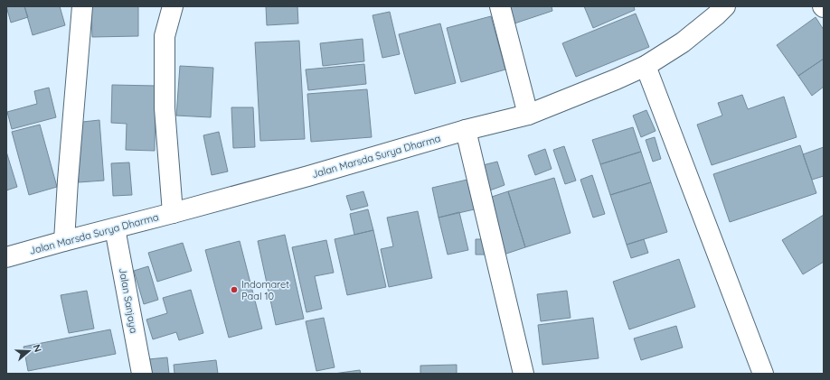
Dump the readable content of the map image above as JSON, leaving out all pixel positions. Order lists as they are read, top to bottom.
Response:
{
  "streets": {
    "main road": ["Jalan Marsda Surya Dharma", "Jalan Sanjaya"]
  },
  "crossings": [
    ["Jalan Marsda Surya Dharma", "Jalan Sanjaya"]
  ],
  "places": ["Indomaret Paal 10"],
  "north": "right"
}
